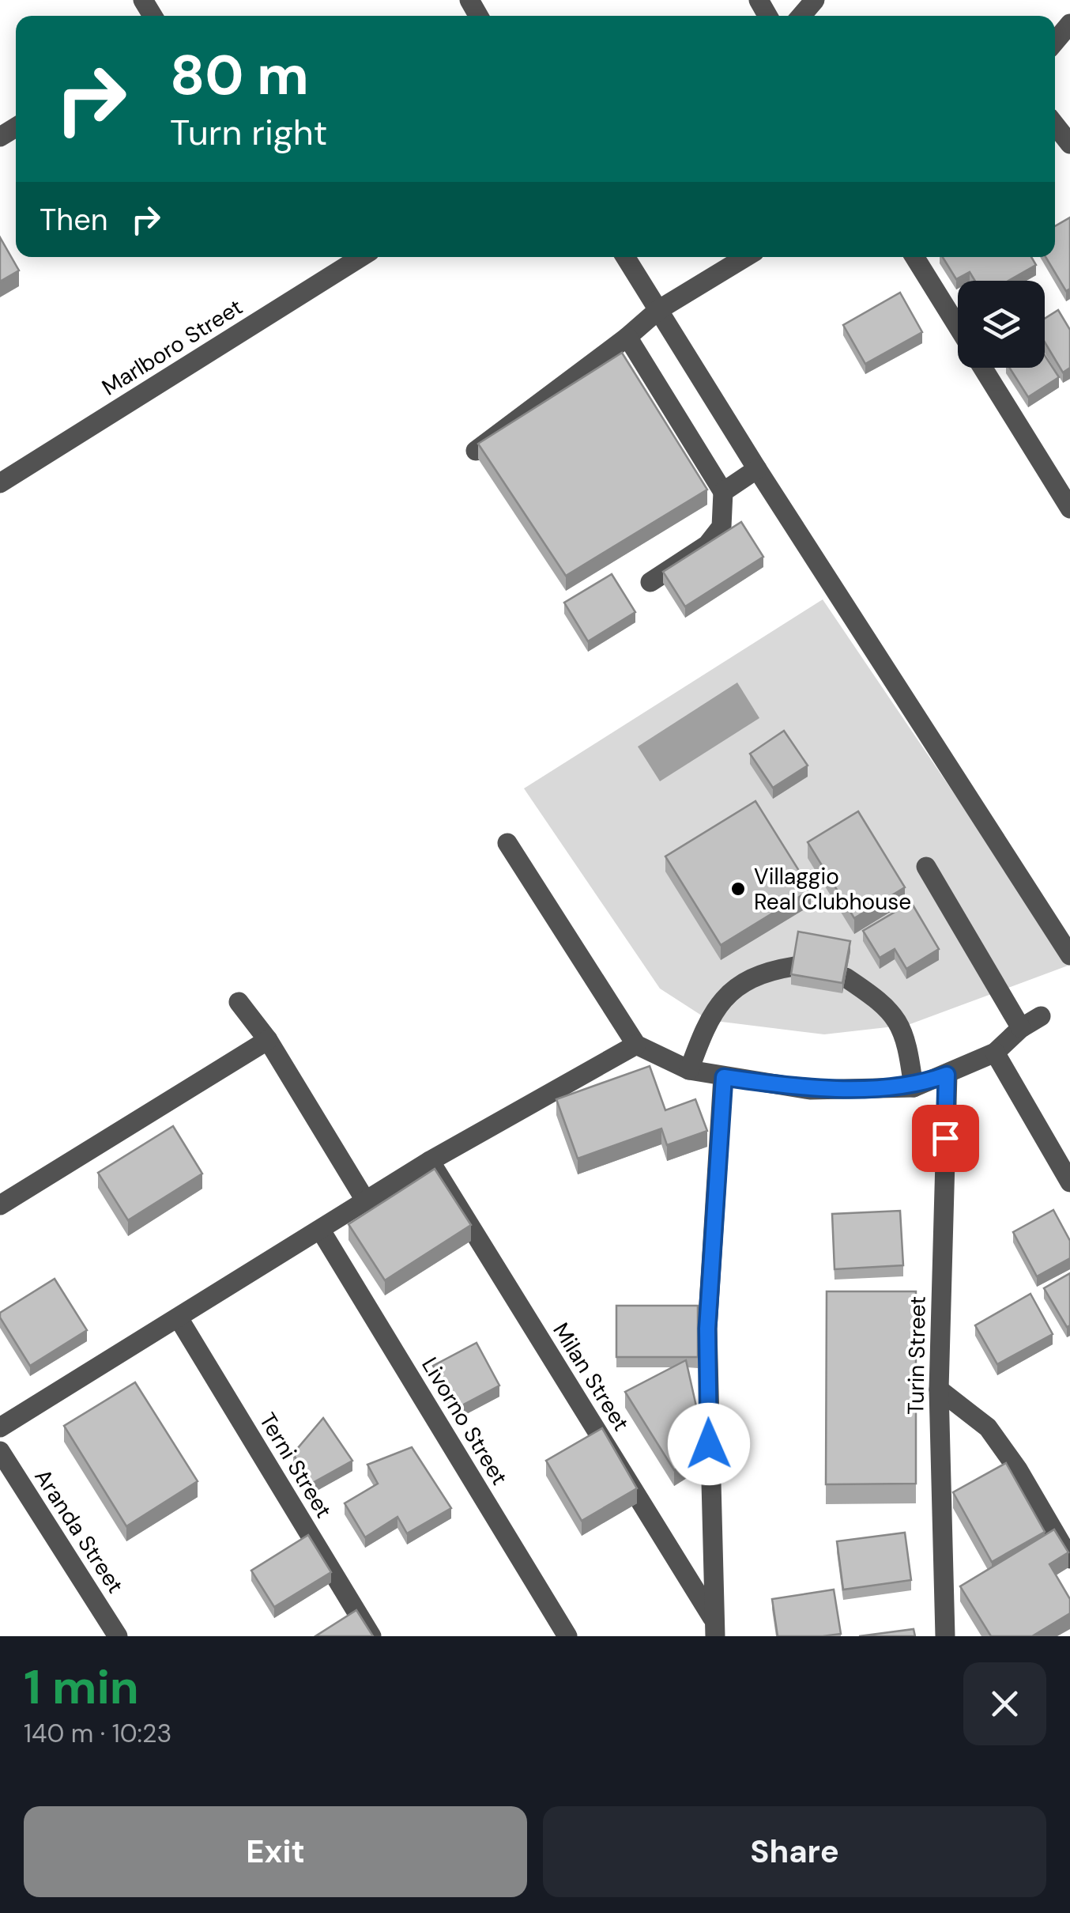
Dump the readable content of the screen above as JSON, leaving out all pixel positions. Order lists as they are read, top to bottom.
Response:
{
  "streets": {
    "street": [
      "Marlboro Street",
      "Turin Street",
      "Milan Street",
      "Livorno Street",
      "Terni Street",
      "Aranda Street"
    ]
  },
  "places": ["Villaggio Real Clubhouse"],
  "page": {
    "turn": ["80 m", "Turn right"],
    "then": "Then",
    "heading": ["1 min", "140 m · 10:23"],
    "buttons": ["Exit", "Share"]
  }
}
